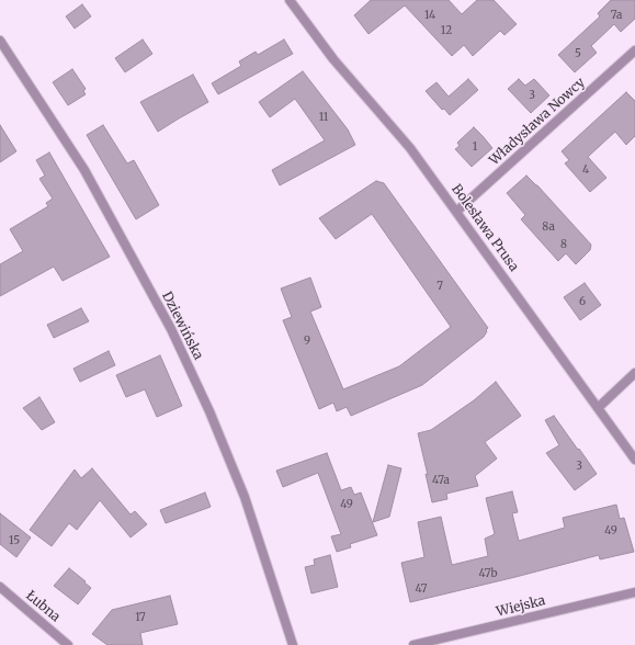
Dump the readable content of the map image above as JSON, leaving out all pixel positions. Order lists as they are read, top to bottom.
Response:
{
  "streets": {
    "street": [
      "Władysława Nowcy",
      "Bolesława Prusa",
      "Dziewińska",
      "Łubna",
      "Wiejska"
    ]
  },
  "crossings": [
    ["Władysława Nowcy", "Bolesława Prusa"]
  ],
  "house_numbers": [
    "14",
    "7a",
    "12",
    "5",
    "3",
    "11",
    "1",
    "4",
    "8a",
    "8",
    "7",
    "6",
    "9",
    "3",
    "47a",
    "49",
    "49",
    "15",
    "47b",
    "47",
    "17"
  ]
}
